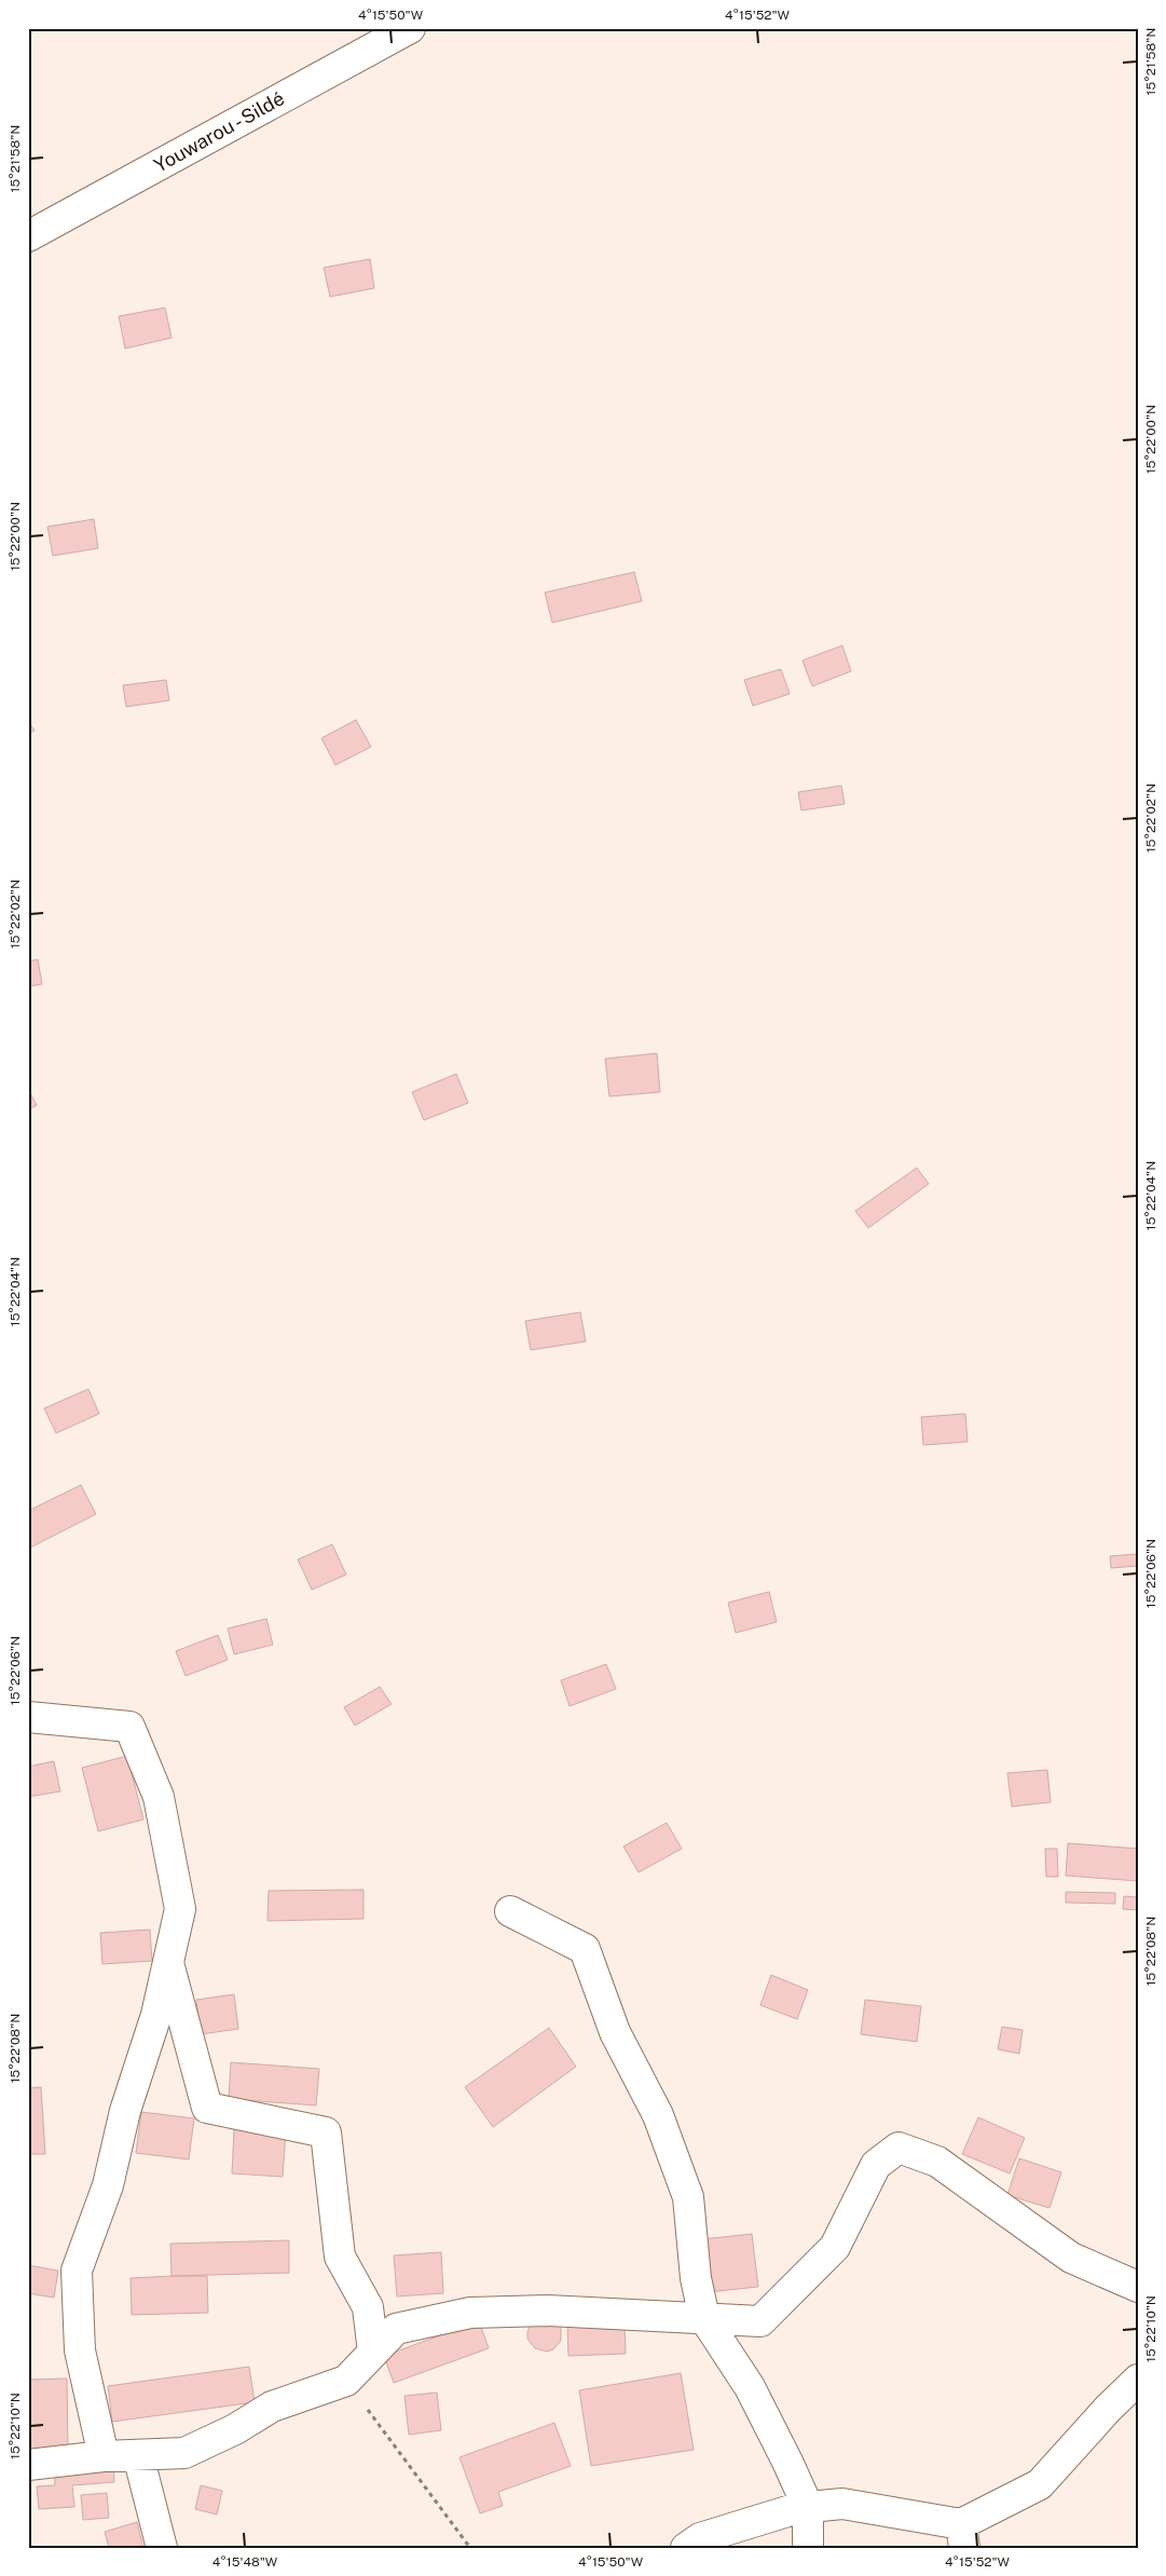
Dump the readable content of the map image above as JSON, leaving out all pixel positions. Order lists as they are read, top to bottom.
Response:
{
  "streets": {
    "street": ["Youwarou - Sildé"]
  },
  "coordinates": [
    "4°15'50\"W",
    "4°15'52\"W",
    "15°21'58\"N",
    "15°22'00\"N",
    "15°22'02\"N",
    "15°22'04\"N",
    "15°22'06\"N",
    "15°22'08\"N",
    "15°22'10\"N",
    "4°15'48\"W"
  ]
}
